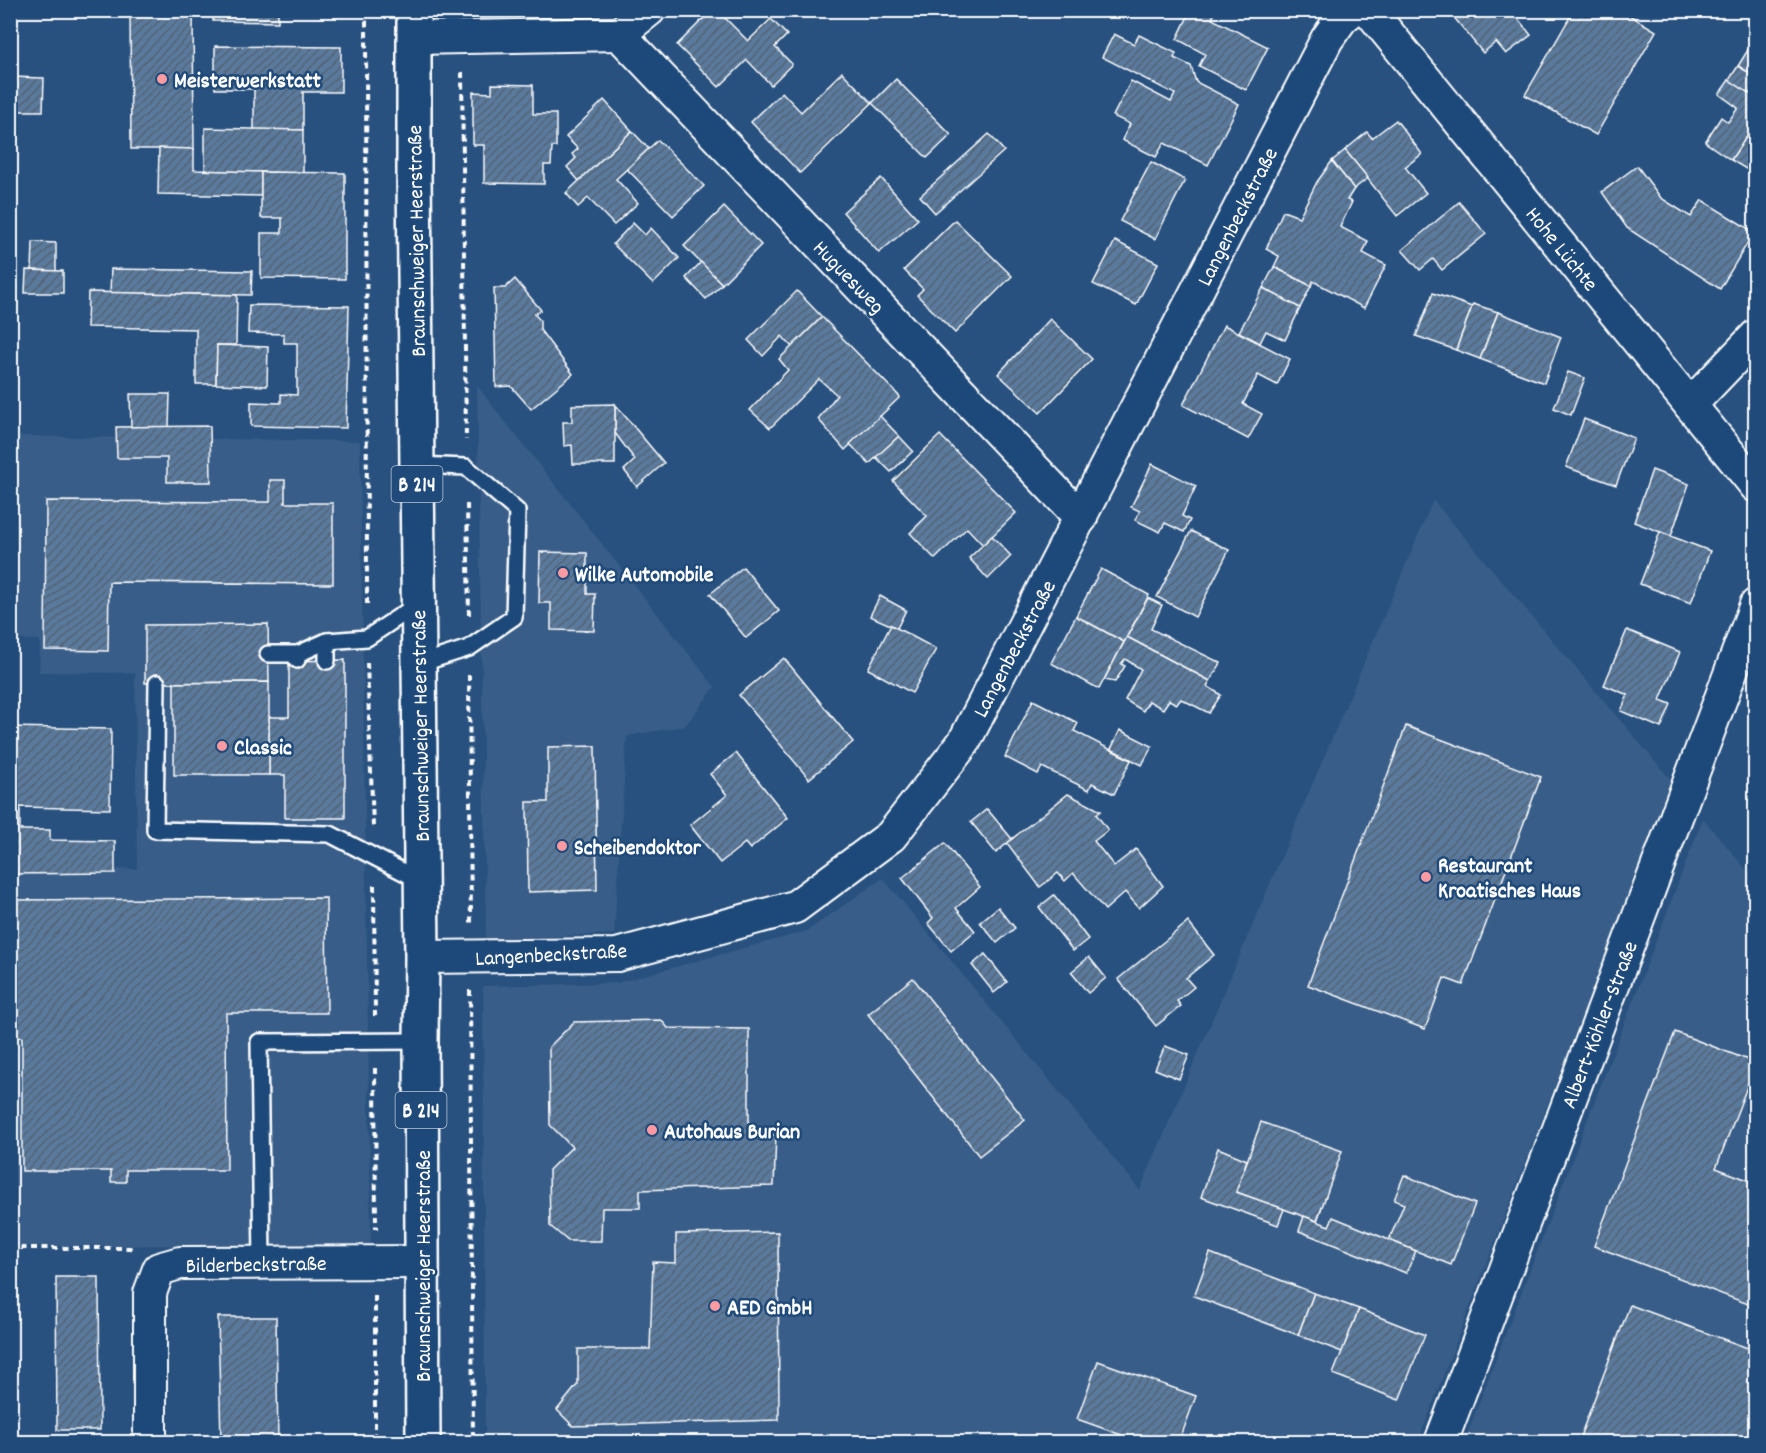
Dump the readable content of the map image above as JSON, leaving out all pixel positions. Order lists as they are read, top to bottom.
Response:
{
  "streets": {
    "main road": ["Braunschweiger Heerstraße", "B 214"],
    "street": [
      "Langenbeckstraße",
      "Hohe Lüchte",
      "Huguesweg",
      "Albert-Köhler-Straße",
      "Bilderbeckstraße"
    ]
  },
  "crossings": [
    ["Langenbeckstraße", "Braunschweiger Heerstraße"],
    ["Langenbeckstraße", "Huguesweg"],
    ["Braunschweiger Heerstraße", "Bilderbeckstraße"]
  ],
  "places": [
    "Meisterwerkstatt",
    "Wilke Automobile",
    "Classic",
    "Scheibendoktor",
    "Restaurant Kroatisches Haus",
    "Autohaus Burian",
    "AED GmbH"
  ]
}
